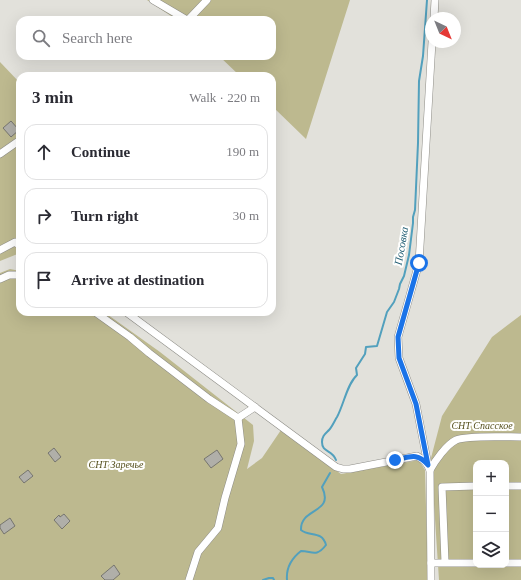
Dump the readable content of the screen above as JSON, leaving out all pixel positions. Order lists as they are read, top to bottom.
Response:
{
  "water": ["Посовка"],
  "parks": ["СНТ Спасское", "СНТ Заречье"],
  "north": "bottom right",
  "page": {
    "search": "Search here",
    "heading": ["3 min", "Walk · 220 m"],
    "list": [
      ["Continue", "190 m"],
      ["Turn right", "30 m"],
      "Arrive at destination"
    ],
    "map_buttons": ["+", "−"]
  }
}
